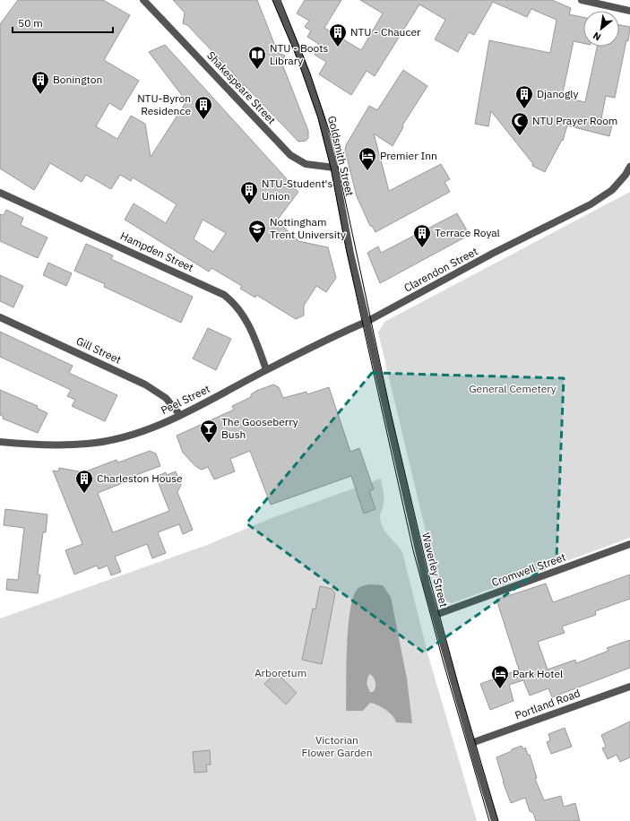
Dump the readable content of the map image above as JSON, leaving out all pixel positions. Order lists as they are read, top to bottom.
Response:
{
  "streets": {
    "street": [
      "Shakespeare Street",
      "Goldsmith Street",
      "Hampden Street",
      "Clarendon Street",
      "Gill Street",
      "Peel Street",
      "Waverley Street",
      "Cromwell Street",
      "Portland Road"
    ]
  },
  "crossings": [
    ["Shakespeare Street", "Goldsmith Street"],
    ["Goldsmith Street", "Clarendon Street"],
    ["Goldsmith Street", "Peel Street"],
    ["Goldsmith Street", "Waverley Street"],
    ["Hampden Street", "Peel Street"],
    ["Clarendon Street", "Peel Street"],
    ["Clarendon Street", "Waverley Street"],
    ["Gill Street", "Peel Street"],
    ["Peel Street", "Waverley Street"],
    ["Waverley Street", "Cromwell Street"],
    ["Waverley Street", "Portland Road"]
  ],
  "parks": ["General Cemetery", "Arboretum", "Victorian Flower Garden"],
  "places": {
    "building": [
      "NTU - Chaucer",
      "Bonington",
      "Djanogly",
      "NTU-Byron Residence",
      "NTU-Student's Union",
      "Terrace Royal",
      "Charleston House"
    ],
    "library": ["NTU - Boots Library"],
    "mosque": ["NTU Prayer Room"],
    "hotel": ["Premier Inn", "Park Hotel"],
    "school or university": ["Nottingham Trent University"],
    "bar": ["The Gooseberry Bush"]
  },
  "scale_bar": "50 m",
  "north": "bottom left"
}
